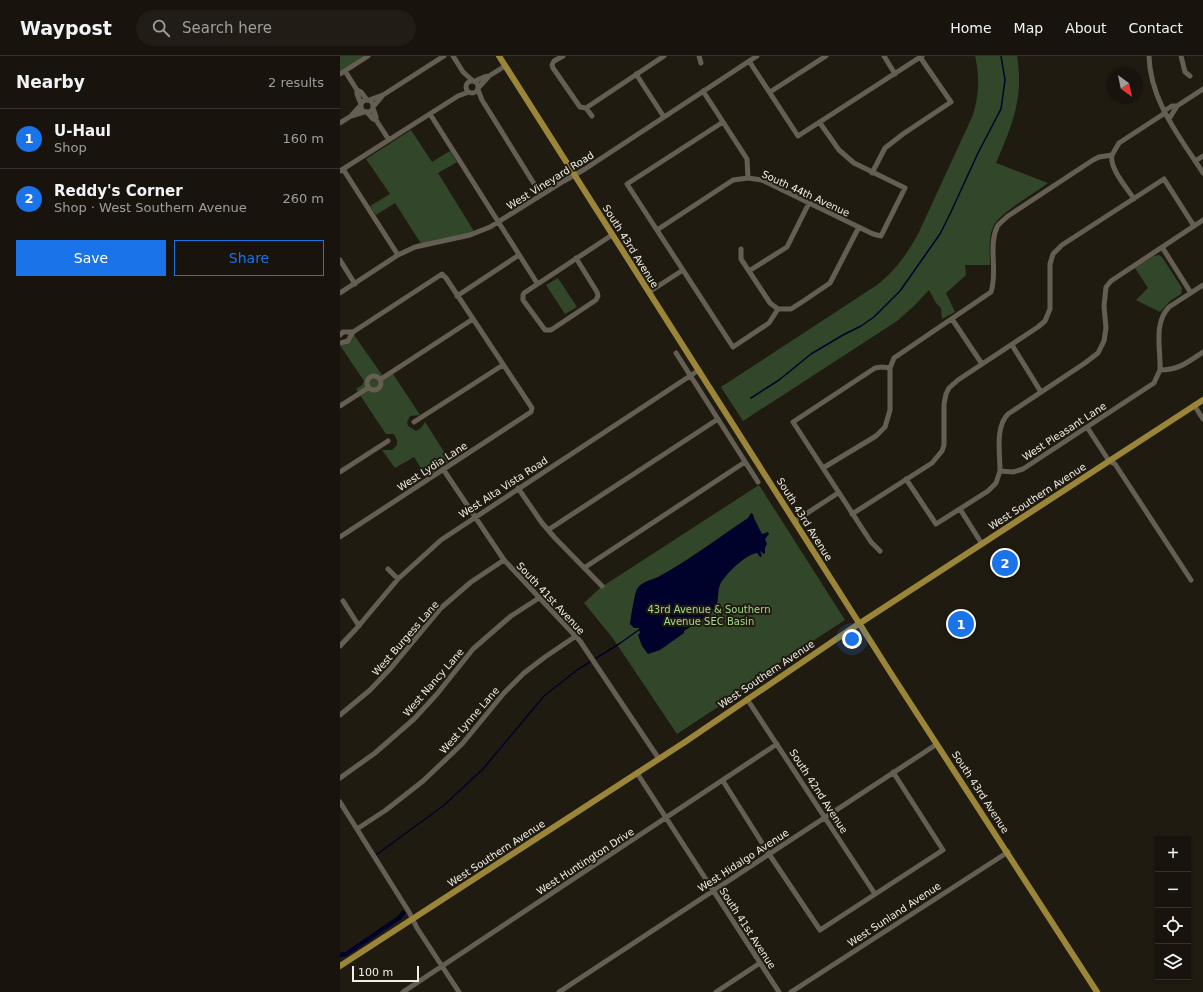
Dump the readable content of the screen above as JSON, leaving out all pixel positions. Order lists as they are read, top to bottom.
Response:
{
  "streets": {
    "main road": ["South 43rd Avenue", "West Southern Avenue"],
    "street": [
      "West Vineyard Road",
      "South 44th Avenue",
      "West Pleasant Lane",
      "West Lydia Lane",
      "West Alta Vista Road",
      "South 41st Avenue",
      "West Burgess Lane",
      "West Nancy Lane",
      "West Lynne Lane",
      "South 42nd Avenue",
      "West Hidalgo Avenue",
      "West Huntington Drive",
      "West Sunland Avenue"
    ]
  },
  "crossings": [
    ["West Vineyard Road", "South 44th Avenue"],
    ["West Vineyard Road", "South 43rd Avenue"],
    ["South 43rd Avenue", "West Alta Vista Road"],
    ["South 43rd Avenue", "West Southern Avenue"],
    ["South 43rd Avenue", "West Hidalgo Avenue"],
    ["South 43rd Avenue", "West Sunland Avenue"],
    ["West Lydia Lane", "South 41st Avenue"],
    ["West Alta Vista Road", "South 41st Avenue"],
    ["West Southern Avenue", "South 41st Avenue"],
    ["West Southern Avenue", "South 42nd Avenue"],
    ["South 41st Avenue", "West Burgess Lane"],
    ["South 41st Avenue", "West Nancy Lane"],
    ["South 41st Avenue", "West Lynne Lane"],
    ["South 41st Avenue", "West Hidalgo Avenue"],
    ["South 41st Avenue", "West Huntington Drive"],
    ["South 42nd Avenue", "West Hidalgo Avenue"],
    ["South 42nd Avenue", "West Huntington Drive"]
  ],
  "parks": ["43rd Avenue & Southern Avenue SEC Basin"],
  "scale_bar": "100 m",
  "north": "bottom right",
  "page": {
    "header": "Waypost",
    "search": "Search here",
    "nav": [
      "Home",
      "Map",
      "About",
      "Contact"
    ],
    "heading": ["Nearby", "2 results"],
    "list": [
      {
        "mark": "1",
        "name": "U-Haul",
        "note": "Shop",
        "value": "160 m"
      },
      {
        "mark": "2",
        "name": "Reddy's Corner",
        "note": "Shop · West Southern Avenue",
        "value": "260 m"
      }
    ],
    "buttons": ["Save", "Share"],
    "pins": ["2", "1"],
    "map_buttons": ["+", "−"],
    "scale": "100 m"
  }
}
